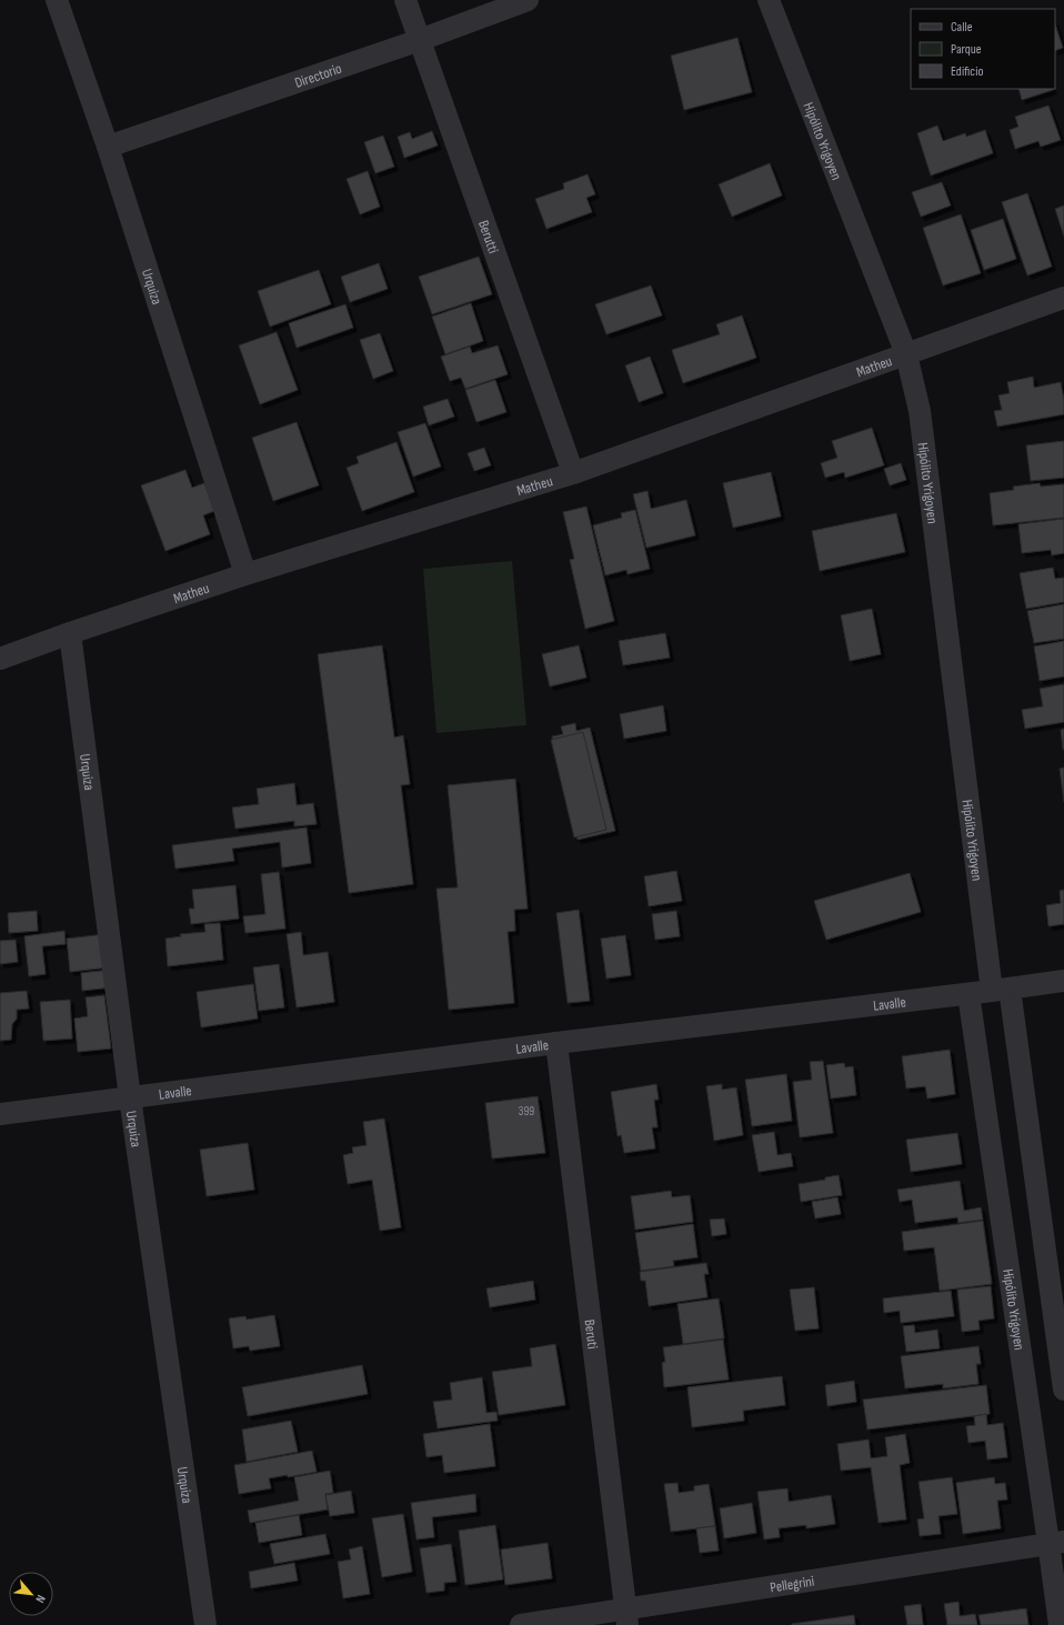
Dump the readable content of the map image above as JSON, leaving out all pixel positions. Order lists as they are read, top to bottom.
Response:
{
  "streets": {
    "street": [
      "Directorio",
      "Hipólito Yrigoyen",
      "Berutti",
      "Urquiza",
      "Matheu",
      "Lavalle",
      "Beruti",
      "Pellegrini"
    ]
  },
  "crossings": [
    ["Directorio", "Berutti"],
    ["Directorio", "Urquiza"],
    ["Hipólito Yrigoyen", "Matheu"],
    ["Hipólito Yrigoyen", "Lavalle"],
    ["Hipólito Yrigoyen", "Pellegrini"],
    ["Berutti", "Matheu"],
    ["Urquiza", "Matheu"],
    ["Urquiza", "Lavalle"],
    ["Lavalle", "Beruti"],
    ["Beruti", "Pellegrini"]
  ],
  "house_numbers": ["399"],
  "legend": ["Calle", "Parque", "Edificio"],
  "north": "bottom right"
}
